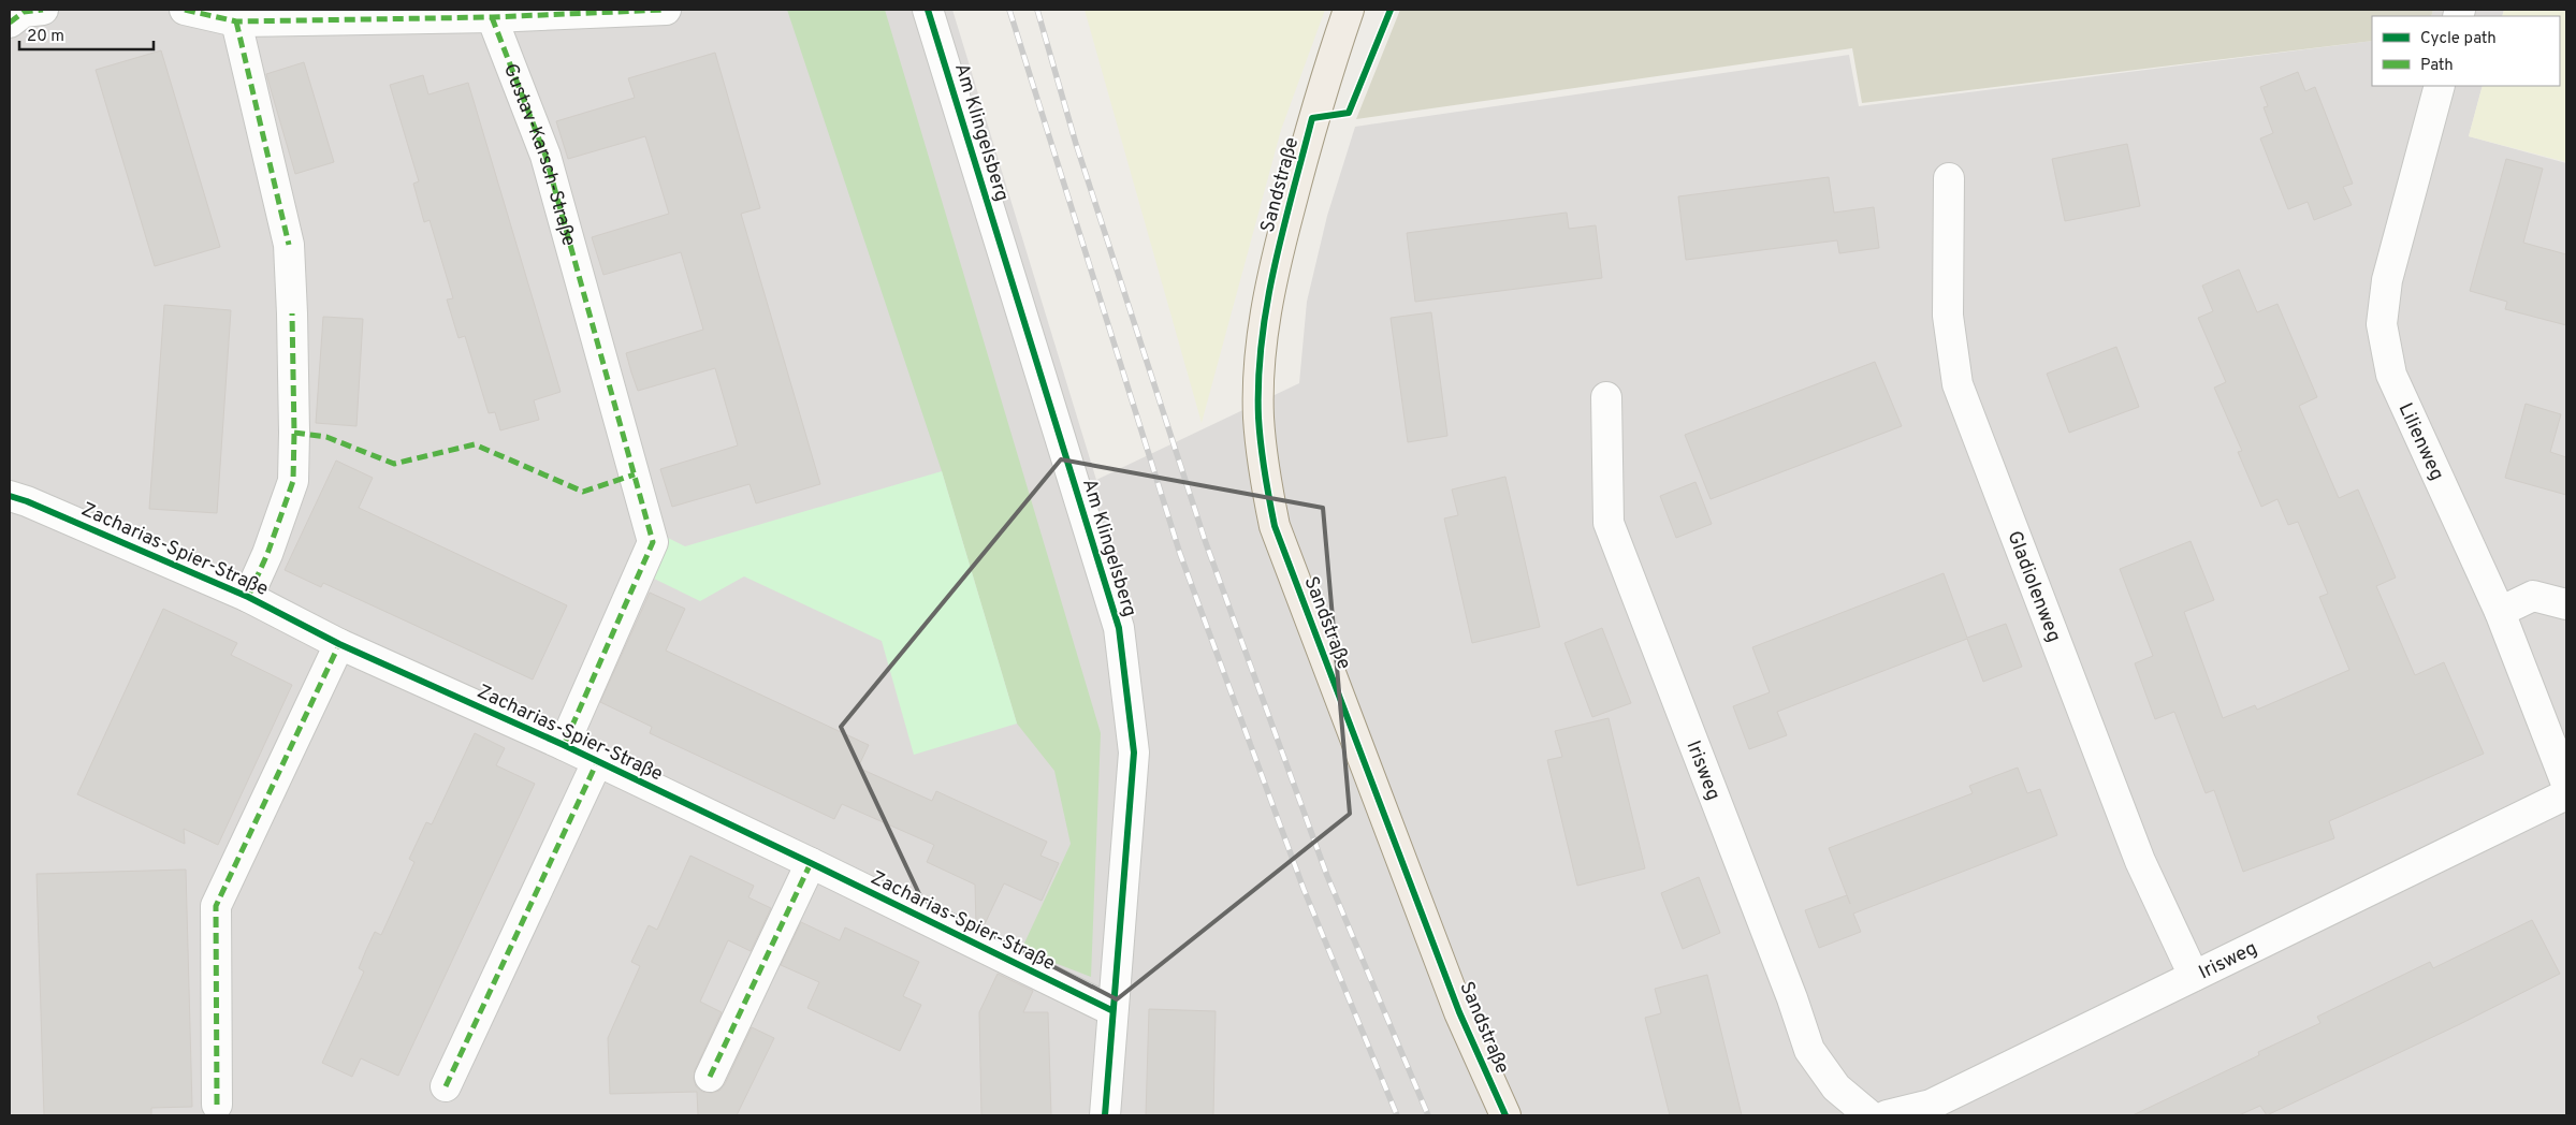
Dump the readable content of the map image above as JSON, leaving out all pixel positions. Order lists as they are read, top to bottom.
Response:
{
  "streets": {
    "main road": ["Sandstraße"],
    "street": [
      "Am Klingelsberg",
      "Gustav-Karsch-Straße",
      "Lilienweg",
      "Zacharias-Spier-Straße",
      "Gladiolenweg",
      "Irisweg"
    ]
  },
  "crossings": [
    ["Am Klingelsberg", "Zacharias-Spier-Straße"],
    ["Gustav-Karsch-Straße", "Zacharias-Spier-Straße"],
    ["Gladiolenweg", "Irisweg"]
  ],
  "legend": ["Cycle path", "Path"],
  "scale_bar": "20 m"
}
